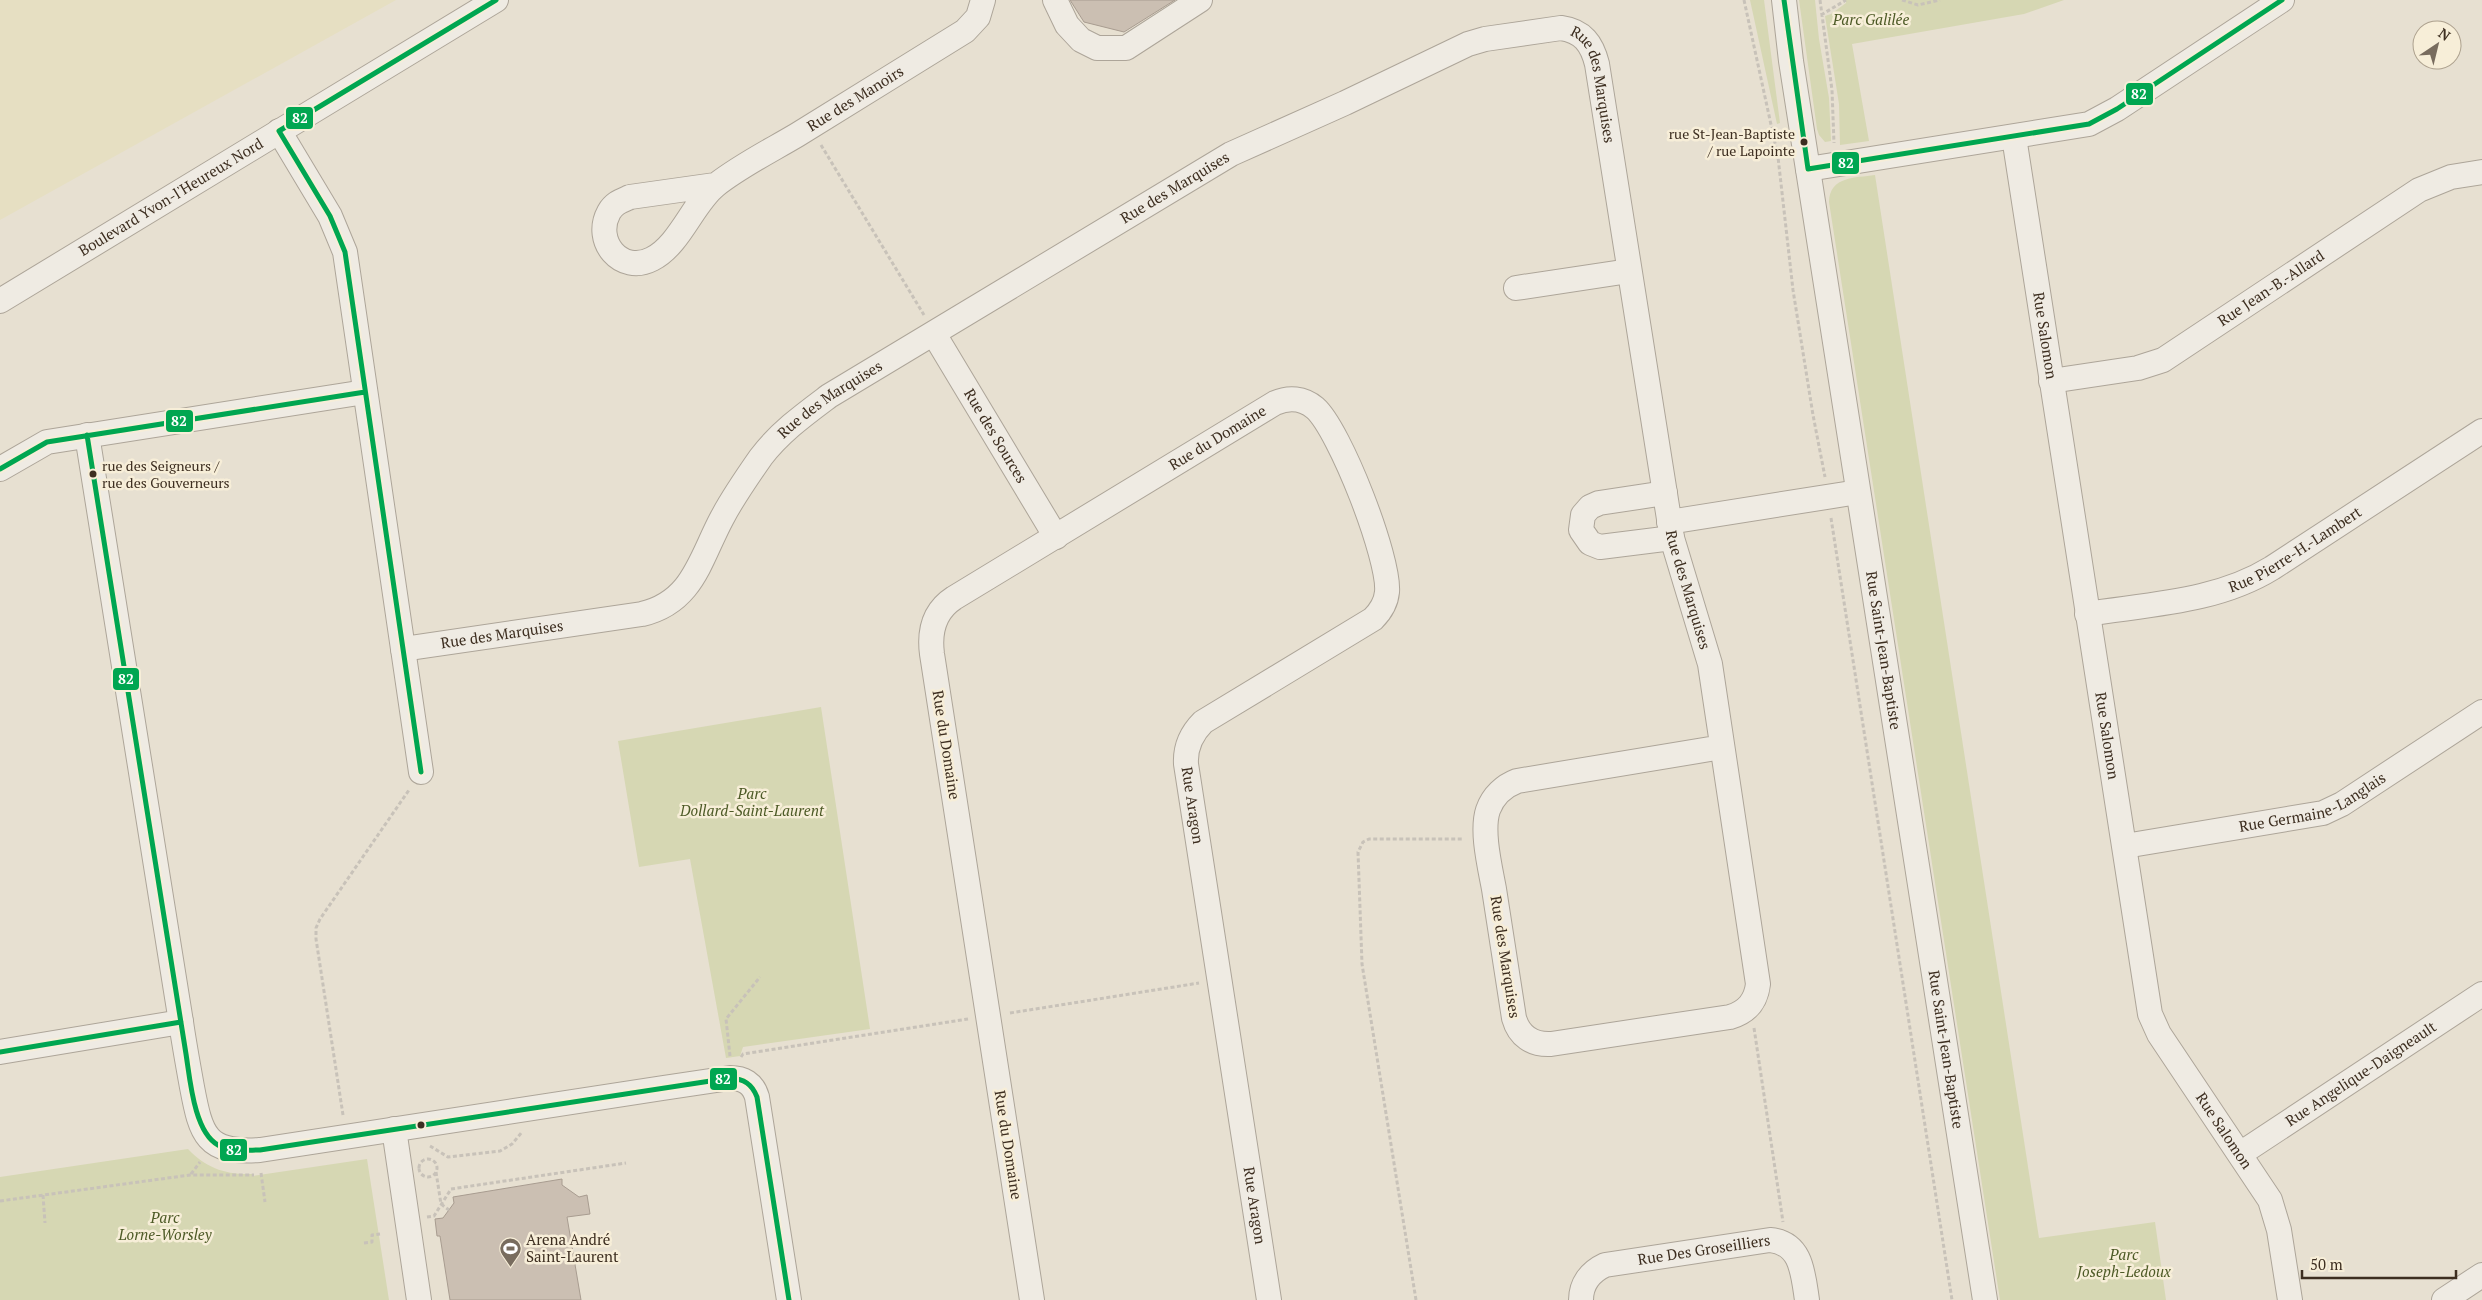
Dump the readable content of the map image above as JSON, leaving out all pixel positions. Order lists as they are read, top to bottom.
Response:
{
  "streets": {
    "street": [
      "Rue des Marquises",
      "Rue des Manoirs",
      "Boulevard Yvon-l'Heureux Nord",
      "Rue Jean-B.-Allard",
      "Rue Salomon",
      "Rue des Sources",
      "Rue du Domaine",
      "Rue Pierre-H.-Lambert",
      "Rue Saint-Jean-Baptiste",
      "Rue Germaine-Langlais",
      "Rue Aragon",
      "Rue Angelique-Daigneault",
      "Rue Des Groseilliers"
    ]
  },
  "crossings": [
    ["Rue des Marquises", "Rue des Sources"],
    ["Rue des Marquises", "Rue Saint-Jean-Baptiste"],
    ["Rue Jean-B.-Allard", "Rue Salomon"],
    ["Rue Salomon", "Rue Pierre-H.-Lambert"],
    ["Rue Salomon", "Rue Germaine-Langlais"],
    ["Rue Salomon", "Rue Angelique-Daigneault"],
    ["Rue des Sources", "Rue du Domaine"],
    ["Rue du Domaine", "Rue Aragon"]
  ],
  "parks": [
    "Parc Galilée",
    "Parc Dollard-Saint-Laurent",
    "Parc Lorne-Worsley",
    "Parc Joseph-Ledoux"
  ],
  "places": {
    "other": ["rue St-Jean-Baptiste / rue Lapointe", "rue des Seigneurs / rue des Gouverneurs"],
    "sports": ["Arena André Saint-Laurent"]
  },
  "lines": ["transit line 82"],
  "scale_bar": "50 m",
  "north": "top right"
}
